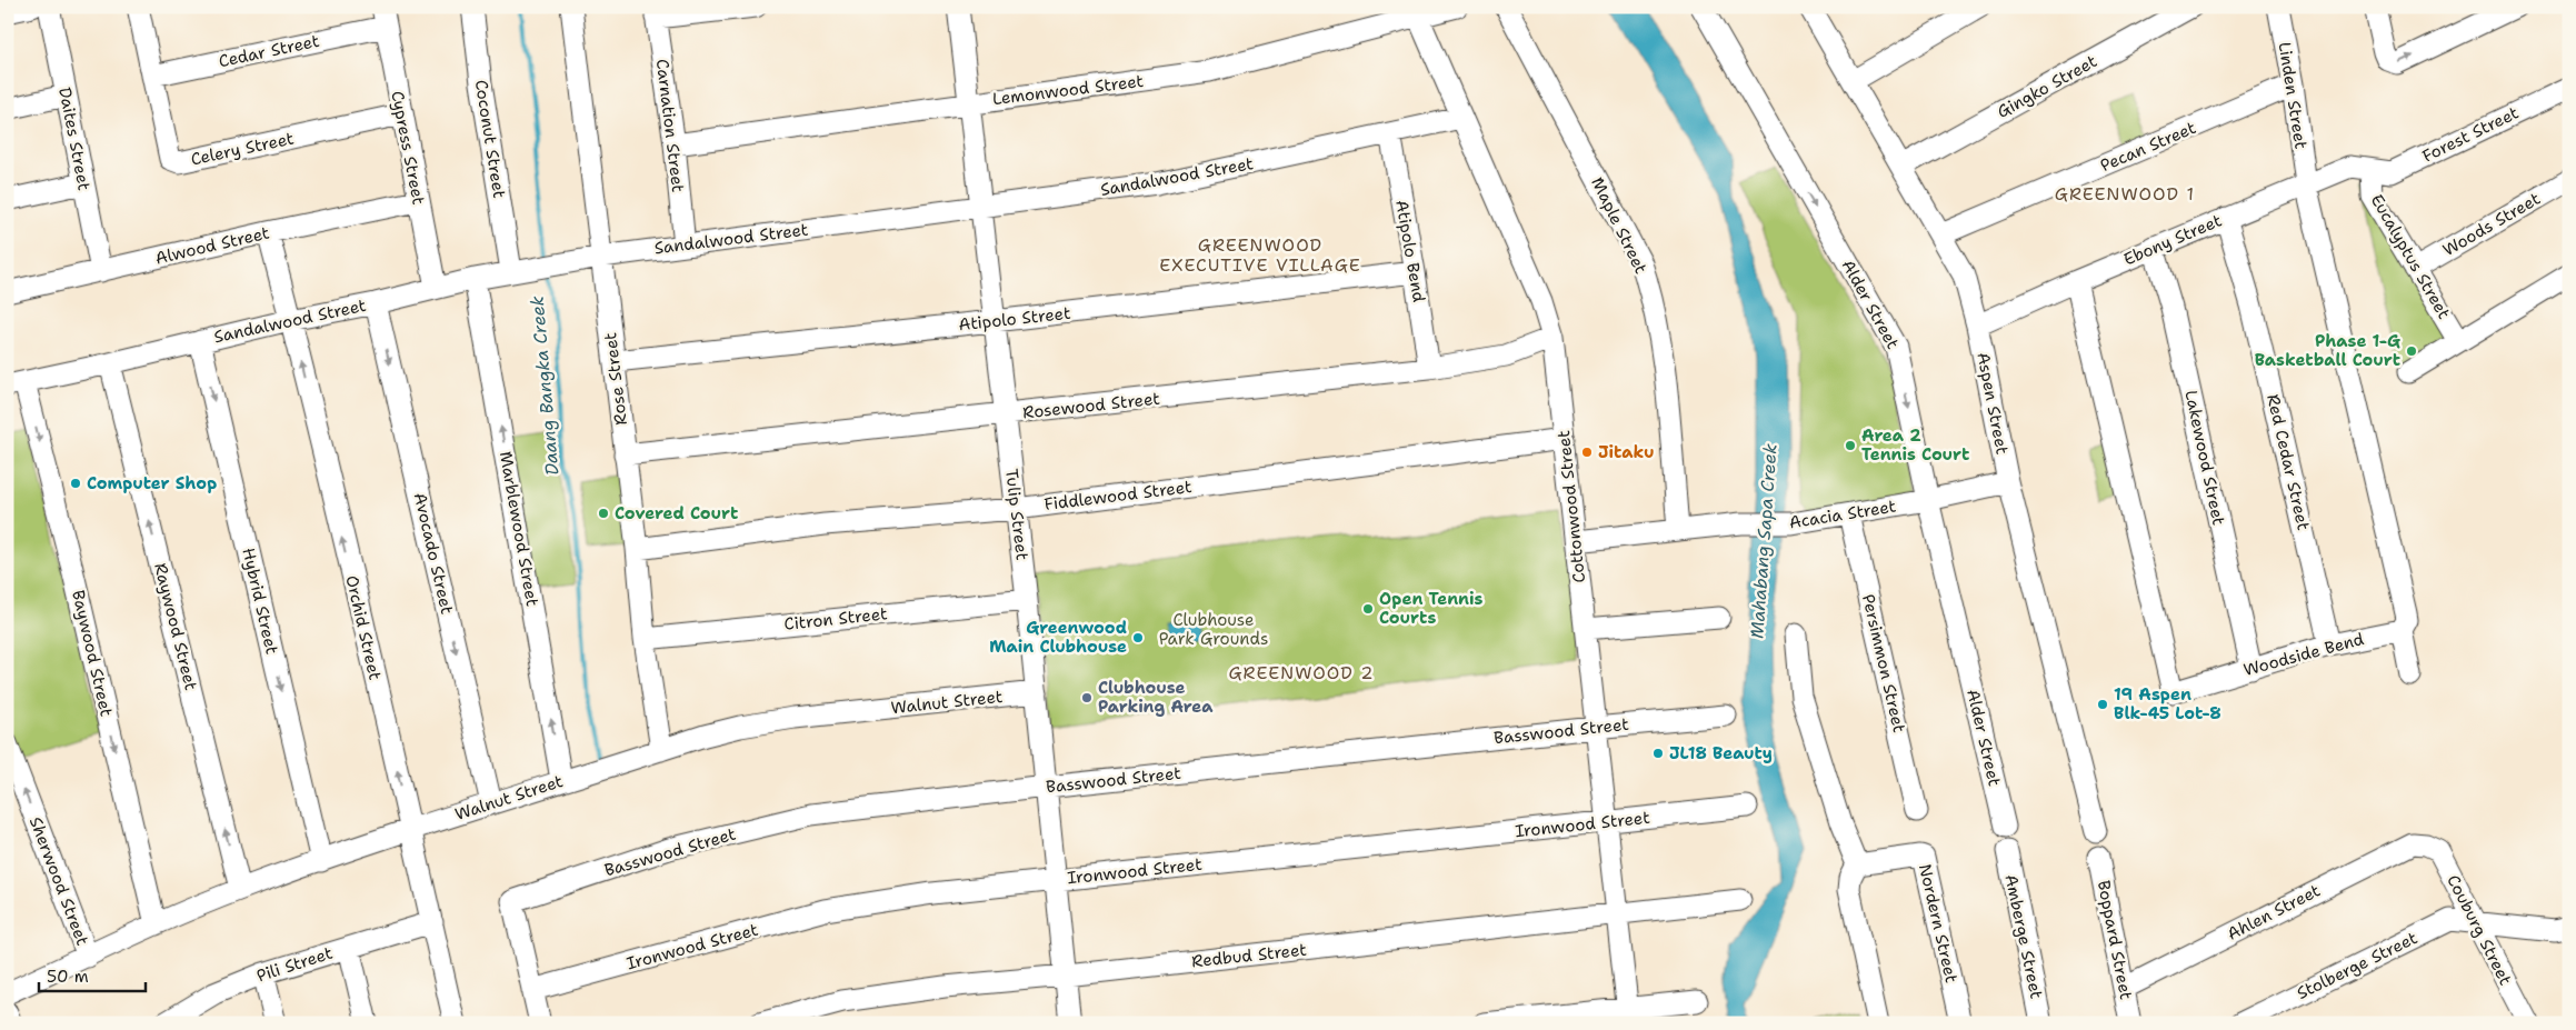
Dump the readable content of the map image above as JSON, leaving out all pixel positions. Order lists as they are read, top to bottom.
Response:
{
  "streets": {
    "street": [
      "Cedar Street",
      "Gingko Street",
      "Lemonwood Street",
      "Linden Street",
      "Carnation Street",
      "Forest Street",
      "Daites Street",
      "Coconut Street",
      "Pecan Street",
      "Cypress Street",
      "Celery Street",
      "Sandalwood Street",
      "Woods Street",
      "Maple Street",
      "Ebony Street",
      "Alwood Street",
      "Atipolo Bend",
      "Eucalyptus Street",
      "Alder Street",
      "Atipolo Street",
      "Rose Street",
      "Aspen Street",
      "Rosewood Street",
      "Lakewood Street",
      "Red Cedar Street",
      "Fiddlewood Street",
      "Cottonwood Street",
      "Tulip Street",
      "Acacia Street",
      "Marblewood Street",
      "Avocado Street",
      "Hybrid Street",
      "Citron Street",
      "Raywood Street",
      "Orchid Street",
      "Baywood Street",
      "Woodside Bend",
      "Persimmon Street",
      "Walnut Street",
      "Basswood Street",
      "Ironwood Street",
      "Sherwood Street",
      "Ahlen Street",
      "Nordern Street",
      "Couburg Street",
      "Amberge Street",
      "Boppard Street",
      "Redbud Street",
      "Pili Street",
      "Stolberge Street"
    ]
  },
  "crossings": [
    ["Cedar Street", "Cypress Street"],
    ["Cedar Street", "Celery Street"],
    ["Gingko Street", "Aspen Street"],
    ["Lemonwood Street", "Carnation Street"],
    ["Lemonwood Street", "Cottonwood Street"],
    ["Lemonwood Street", "Tulip Street"],
    ["Linden Street", "Pecan Street"],
    ["Linden Street", "Ebony Street"],
    ["Carnation Street", "Sandalwood Street"],
    ["Forest Street", "Ebony Street"],
    ["Forest Street", "Eucalyptus Street"],
    ["Daites Street", "Alwood Street"],
    ["Coconut Street", "Sandalwood Street"],
    ["Pecan Street", "Aspen Street"],
    ["Cypress Street", "Celery Street"],
    ["Cypress Street", "Sandalwood Street"],
    ["Cypress Street", "Alwood Street"],
    ["Sandalwood Street", "Atipolo Bend"],
    ["Sandalwood Street", "Rose Street"],
    ["Sandalwood Street", "Cottonwood Street"],
    ["Sandalwood Street", "Tulip Street"],
    ["Sandalwood Street", "Marblewood Street"],
    ["Sandalwood Street", "Avocado Street"],
    ["Sandalwood Street", "Hybrid Street"],
    ["Sandalwood Street", "Raywood Street"],
    ["Sandalwood Street", "Orchid Street"],
    ["Sandalwood Street", "Baywood Street"],
    ["Woods Street", "Eucalyptus Street"],
    ["Maple Street", "Acacia Street"],
    ["Ebony Street", "Eucalyptus Street"],
    ["Ebony Street", "Aspen Street"],
    ["Ebony Street", "Lakewood Street"],
    ["Ebony Street", "Red Cedar Street"],
    ["Ebony Street", "Woodside Bend"],
    ["Alwood Street", "Orchid Street"],
    ["Atipolo Bend", "Atipolo Street"],
    ["Atipolo Bend", "Rosewood Street"],
    ["Alder Street", "Acacia Street"],
    ["Atipolo Street", "Rose Street"],
    ["Atipolo Street", "Tulip Street"],
    ["Rose Street", "Rosewood Street"],
    ["Rose Street", "Fiddlewood Street"],
    ["Rose Street", "Citron Street"],
    ["Rose Street", "Walnut Street"],
    ["Aspen Street", "Acacia Street"],
    ["Rosewood Street", "Cottonwood Street"],
    ["Rosewood Street", "Tulip Street"],
    ["Lakewood Street", "Woodside Bend"],
    ["Red Cedar Street", "Woodside Bend"],
    ["Fiddlewood Street", "Cottonwood Street"],
    ["Fiddlewood Street", "Tulip Street"],
    ["Cottonwood Street", "Acacia Street"],
    ["Cottonwood Street", "Basswood Street"],
    ["Cottonwood Street", "Ironwood Street"],
    ["Cottonwood Street", "Redbud Street"],
    ["Tulip Street", "Citron Street"],
    ["Tulip Street", "Walnut Street"],
    ["Tulip Street", "Basswood Street"],
    ["Tulip Street", "Ironwood Street"],
    ["Tulip Street", "Redbud Street"],
    ["Acacia Street", "Persimmon Street"],
    ["Marblewood Street", "Walnut Street"],
    ["Avocado Street", "Walnut Street"],
    ["Hybrid Street", "Walnut Street"],
    ["Raywood Street", "Walnut Street"],
    ["Orchid Street", "Walnut Street"],
    ["Orchid Street", "Pili Street"],
    ["Baywood Street", "Walnut Street"],
    ["Walnut Street", "Sherwood Street"],
    ["Basswood Street", "Ironwood Street"],
    ["Ahlen Street", "Couburg Street"],
    ["Ahlen Street", "Boppard Street"],
    ["Couburg Street", "Stolberge Street"]
  ],
  "one_way": [
    "Alder Street",
    "Marblewood Street",
    "Avocado Street",
    "Hybrid Street",
    "Raywood Street",
    "Orchid Street",
    "Baywood Street",
    "Sherwood Street"
  ],
  "districts": ["GREENWOOD 1", "GREENWOOD EXECUTIVE VILLAGE", "GREENWOOD 2"],
  "water": ["Daang Bangka Creek", "Mahabang Sapa Creek"],
  "parks": ["Clubhouse Park Grounds"],
  "places": [
    "Phase 1-G Basketball Court",
    "Area 2 Tennis Court",
    "Jitaku",
    "Computer Shop",
    "Covered Court",
    "Open Tennis Courts",
    "Greenwood Main Clubhouse",
    "Clubhouse Parking Area",
    "19 Aspen Blk-45 Lot-8",
    "JL18 Beauty"
  ],
  "scale_bar": "50 m"
}
